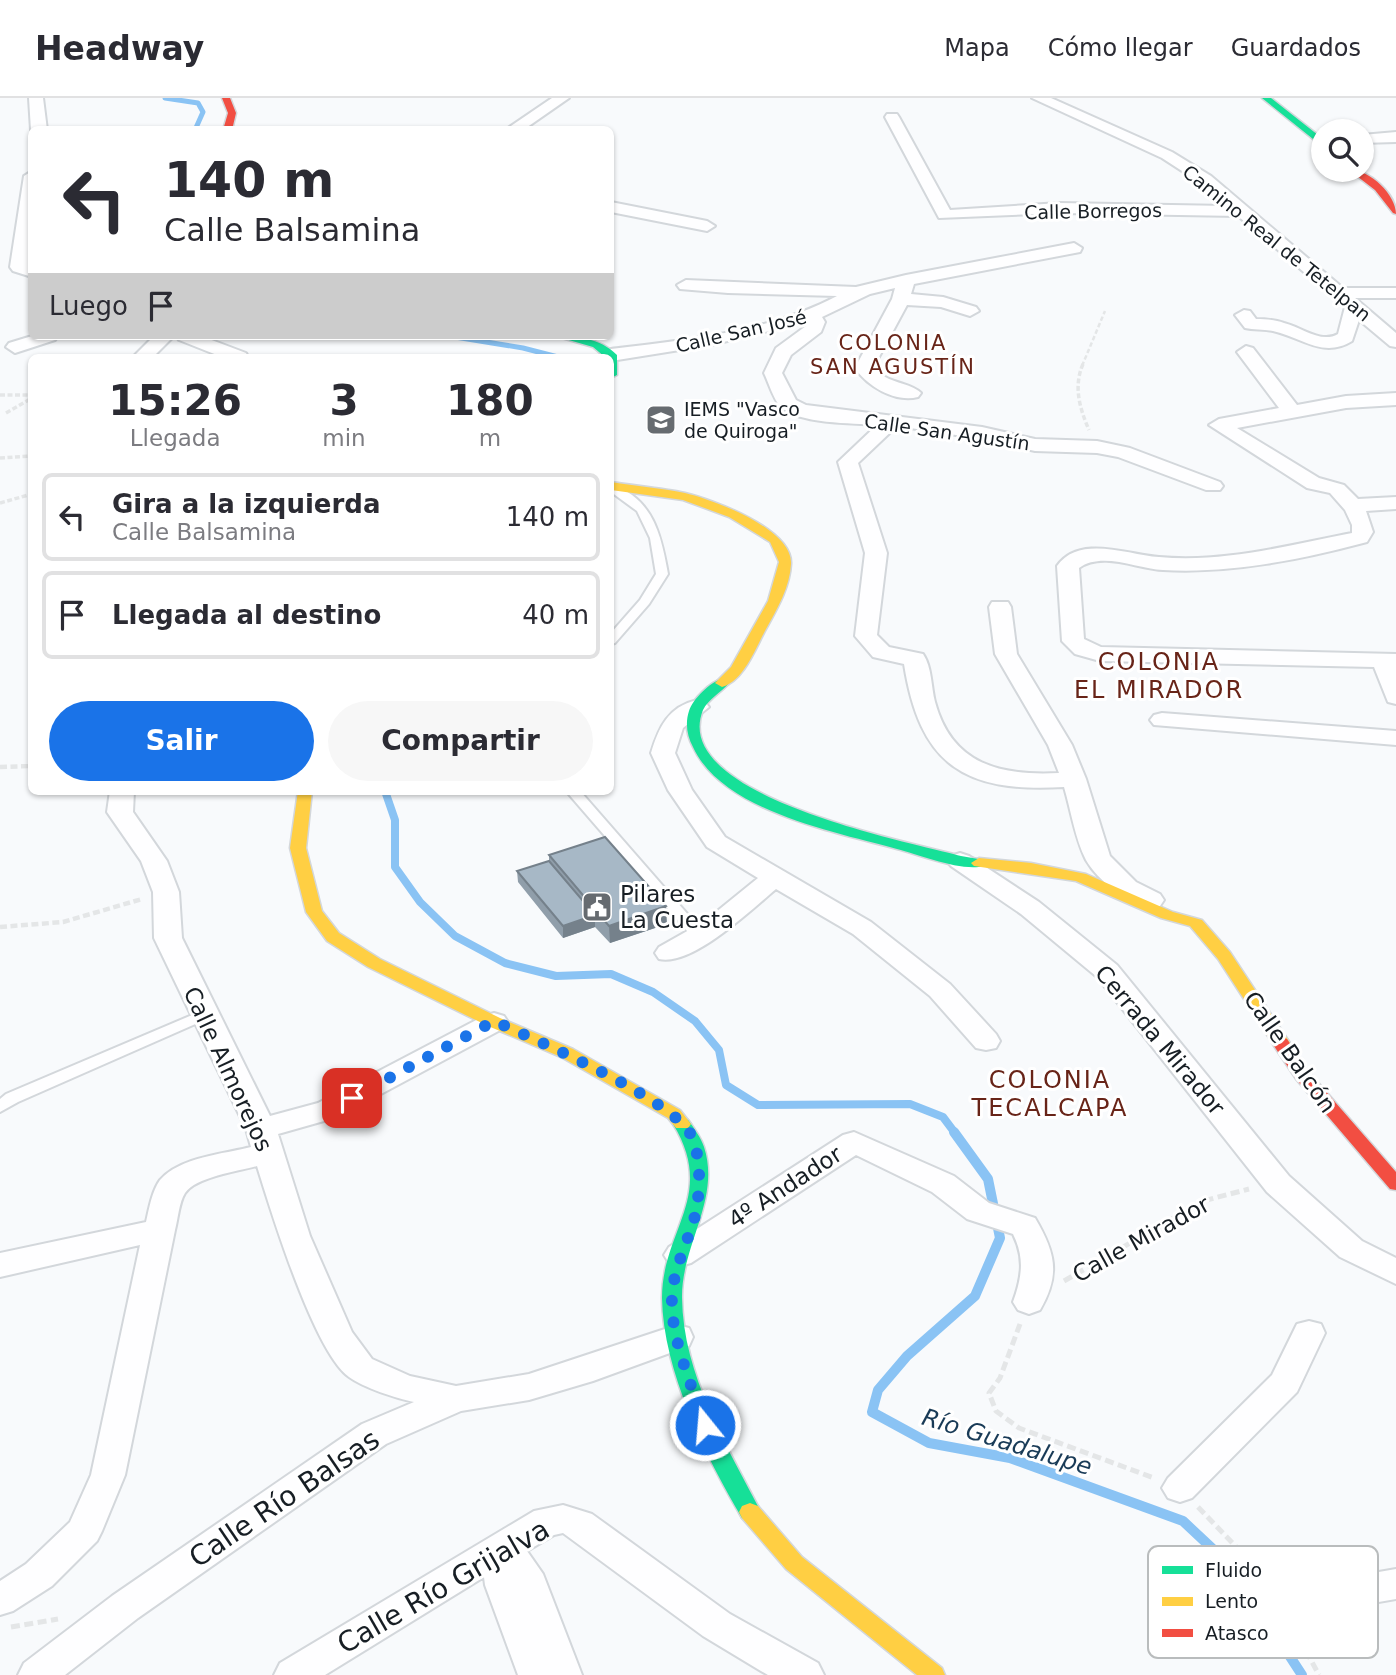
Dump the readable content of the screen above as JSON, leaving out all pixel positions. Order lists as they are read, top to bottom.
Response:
{
  "streets": {
    "street": [
      "Calle Borregos",
      "Camino Real de Tetelpan",
      "Calle San José",
      "Calle San Agustín",
      "Cerrada Mirador",
      "Calle Balcón",
      "Calle Almorejos",
      "4º Andador",
      "Calle Río Balsas",
      "Calle Río Grijalva"
    ],
    "path": ["Calle Mirador"]
  },
  "crossings": [
    ["Calle Borregos", "Camino Real de Tetelpan"],
    ["Calle San José", "Calle San Agustín"],
    ["Cerrada Mirador", "Calle Mirador"],
    ["Calle Almorejos", "Calle Río Balsas"],
    ["4º Andador", "Calle Mirador"]
  ],
  "districts": ["COLONIA SAN AGUSTÍN", "COLONIA EL MIRADOR", "COLONIA TECALCAPA"],
  "water": ["Río Guadalupe"],
  "places": {
    "school or university": ["IEMS \"Vasco de Quiroga\""],
    "public building": ["Pilares La Cuesta"]
  },
  "legend": ["Fluido", "Lento", "Atasco"],
  "page": {
    "header": "Headway",
    "nav": ["Mapa", "Cómo llegar", "Guardados"],
    "turn": ["140 m", "Calle Balsamina"],
    "then": "Luego",
    "eta": [
      "15:26",
      "Llegada",
      "3",
      "min",
      "180",
      "m"
    ],
    "list": [
      {
        "name": "Gira a la izquierda",
        "note": "Calle Balsamina",
        "value": "140 m"
      },
      {
        "name": "Llegada al destino",
        "value": "40 m"
      }
    ],
    "buttons": ["Salir", "Compartir"]
  }
}
